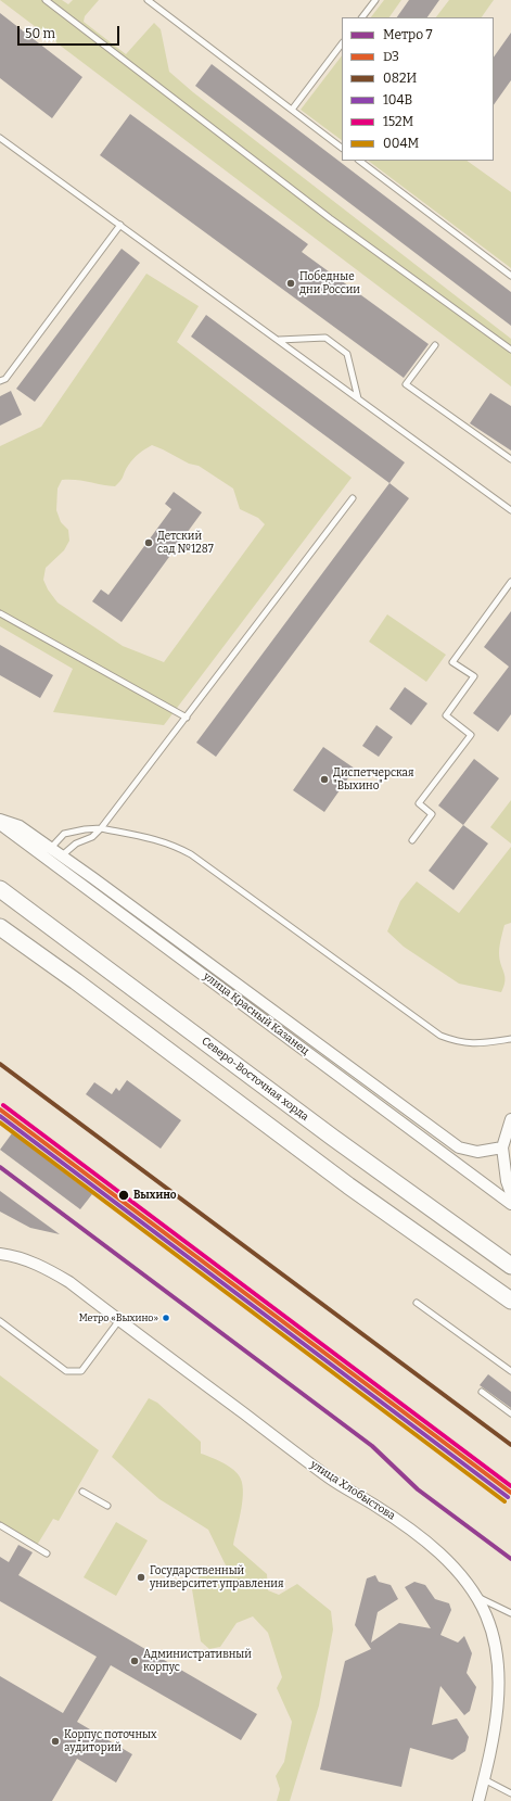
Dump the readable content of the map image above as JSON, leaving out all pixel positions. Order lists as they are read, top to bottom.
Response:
{
  "streets": {
    "main road": ["Северо-Восточная хорда"],
    "street": ["улица Красный Казанец", "улица Хлобыстова"]
  },
  "places": [
    "Победные дни России",
    "Детский сад №1287",
    "Диспетчерская \"Выхино\"",
    "Выхино",
    "Метро «Выхино»",
    "Государственный университет управления",
    "Административный корпус",
    "Корпус поточных аудиторий"
  ],
  "lines": [
    "transit line 082И",
    "transit line 152М",
    "transit line D3",
    "transit line 104В",
    "transit line 004М",
    "metro line 7"
  ],
  "legend": [
    "Метро 7",
    "D3",
    "082И",
    "104В",
    "152М",
    "004М"
  ],
  "scale_bar": "50 m"
}
